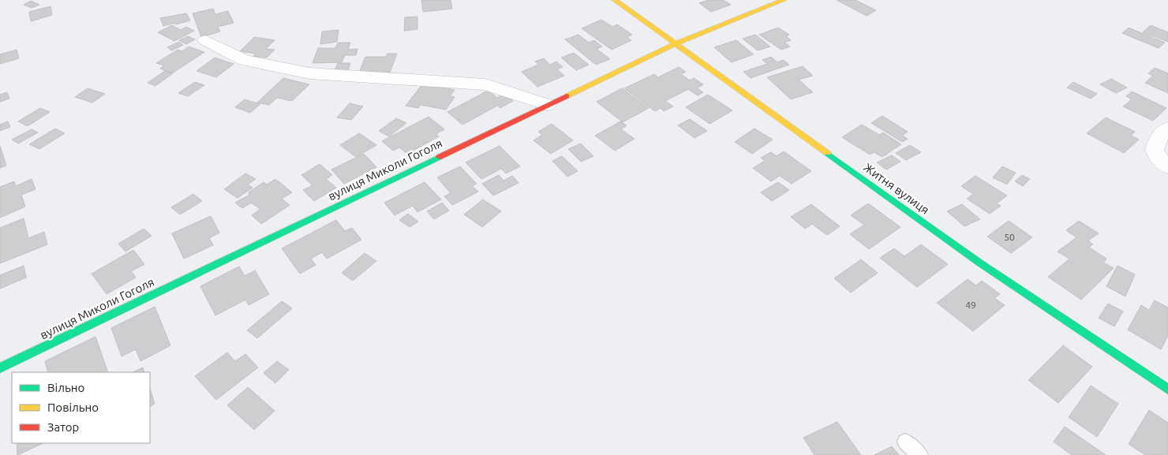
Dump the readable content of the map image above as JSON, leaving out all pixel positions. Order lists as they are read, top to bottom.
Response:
{
  "streets": {
    "street": ["вулиця Миколи Гоголя", "Житня вулиця"]
  },
  "crossings": [
    ["вулиця Миколи Гоголя", "Житня вулиця"]
  ],
  "house_numbers": ["50", "49"],
  "legend": ["Вільно", "Повільно", "Затор"]
}
